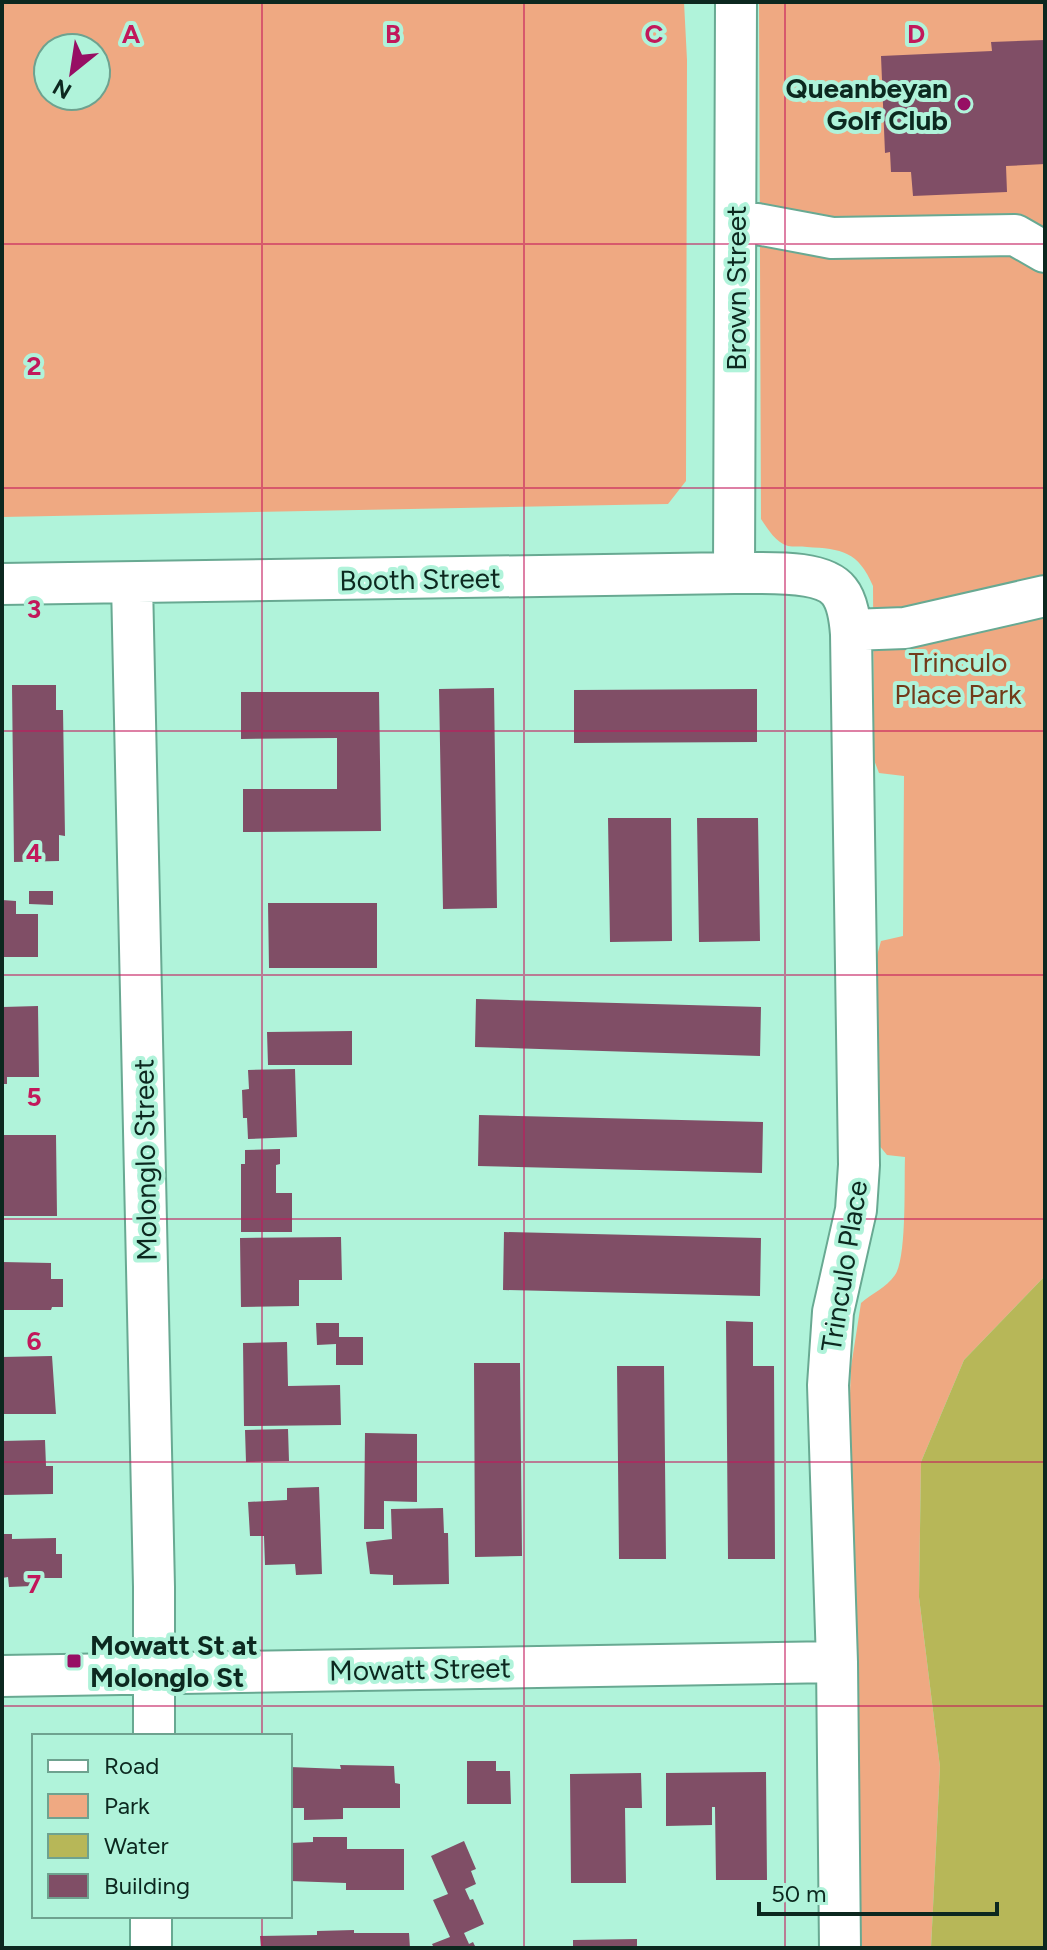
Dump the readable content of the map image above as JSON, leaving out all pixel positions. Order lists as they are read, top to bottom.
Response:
{
  "streets": {
    "street": [
      "Brown Street",
      "Booth Street",
      "Molonglo Street",
      "Trinculo Place",
      "Mowatt Street"
    ]
  },
  "crossings": [
    ["Brown Street", "Booth Street"],
    ["Booth Street", "Molonglo Street"],
    ["Booth Street", "Trinculo Place"],
    ["Molonglo Street", "Mowatt Street"],
    ["Trinculo Place", "Mowatt Street"]
  ],
  "parks": ["Trinculo Place Park"],
  "places": {
    "other": ["Queanbeyan Golf Club"],
    "transit": ["Mowatt St at Molonglo St"]
  },
  "legend": [
    "Road",
    "Park",
    "Water",
    "Building"
  ],
  "scale_bar": "50 m",
  "north": "bottom left",
  "grid": {
    "columns": [
      "A",
      "B",
      "C",
      "D"
    ],
    "rows": [
      "2",
      "3",
      "4",
      "5",
      "6",
      "7"
    ]
  }
}
